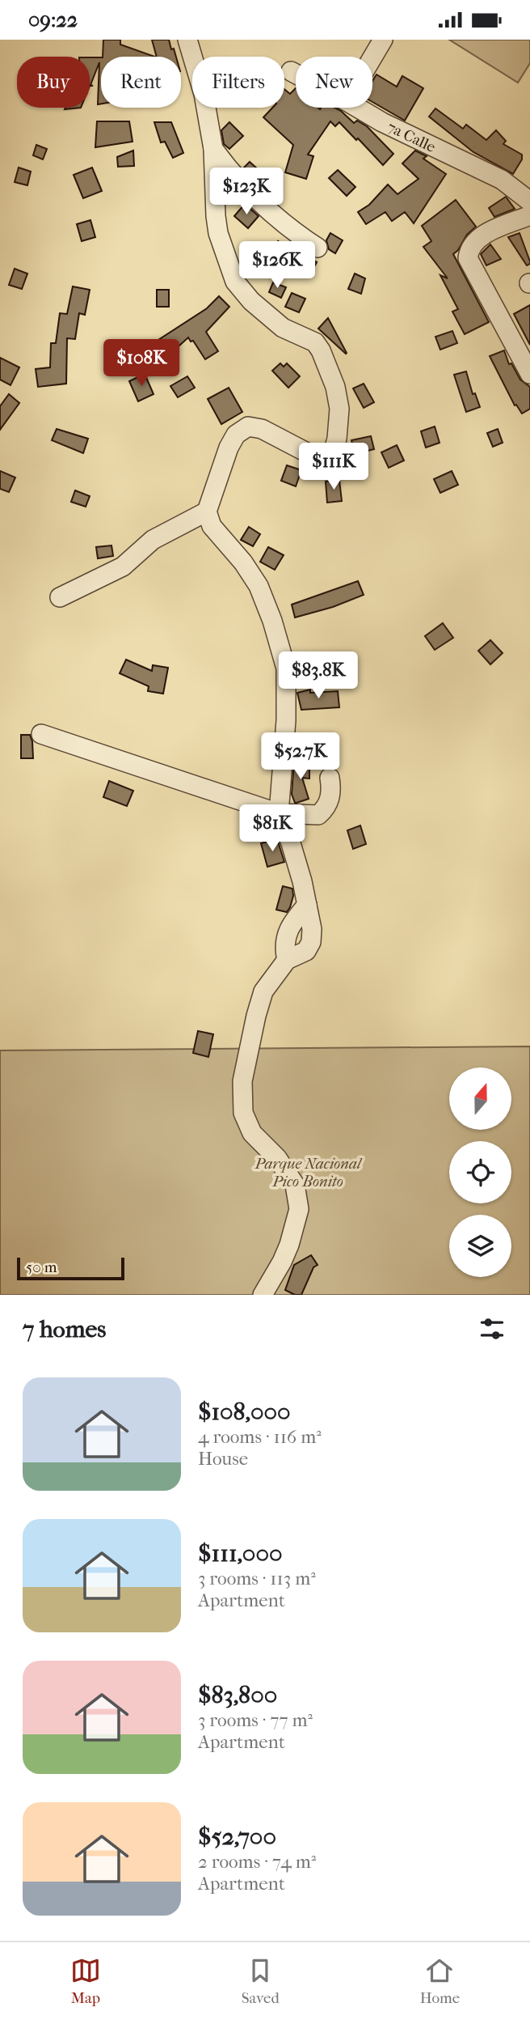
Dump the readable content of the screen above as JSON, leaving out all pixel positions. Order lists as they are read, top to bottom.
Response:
{
  "streets": {
    "street": ["7a Calle"]
  },
  "parks": ["Parque Nacional Pico Bonito"],
  "scale_bar": "50 m",
  "north": "top",
  "page": {
    "status": "09:22",
    "chip": [
      "Buy",
      "Rent",
      "Filters",
      "New"
    ],
    "price": [
      "$123K",
      "$126K",
      "$108K",
      "$111K",
      "$83.8K",
      "$52.7K",
      "$81K"
    ],
    "scale": "50 m",
    "heading": "7 homes",
    "list": [
      {
        "name": "$108,000",
        "note": "4 rooms · 116 m² · House"
      },
      {
        "name": "$111,000",
        "note": "3 rooms · 113 m² · Apartment"
      },
      {
        "name": "$83,800",
        "note": "3 rooms · 77 m² · Apartment"
      },
      {
        "name": "$52,700",
        "note": "2 rooms · 74 m² · Apartment"
      }
    ],
    "tabs": ["Map", "Saved", "Home"]
  }
}
